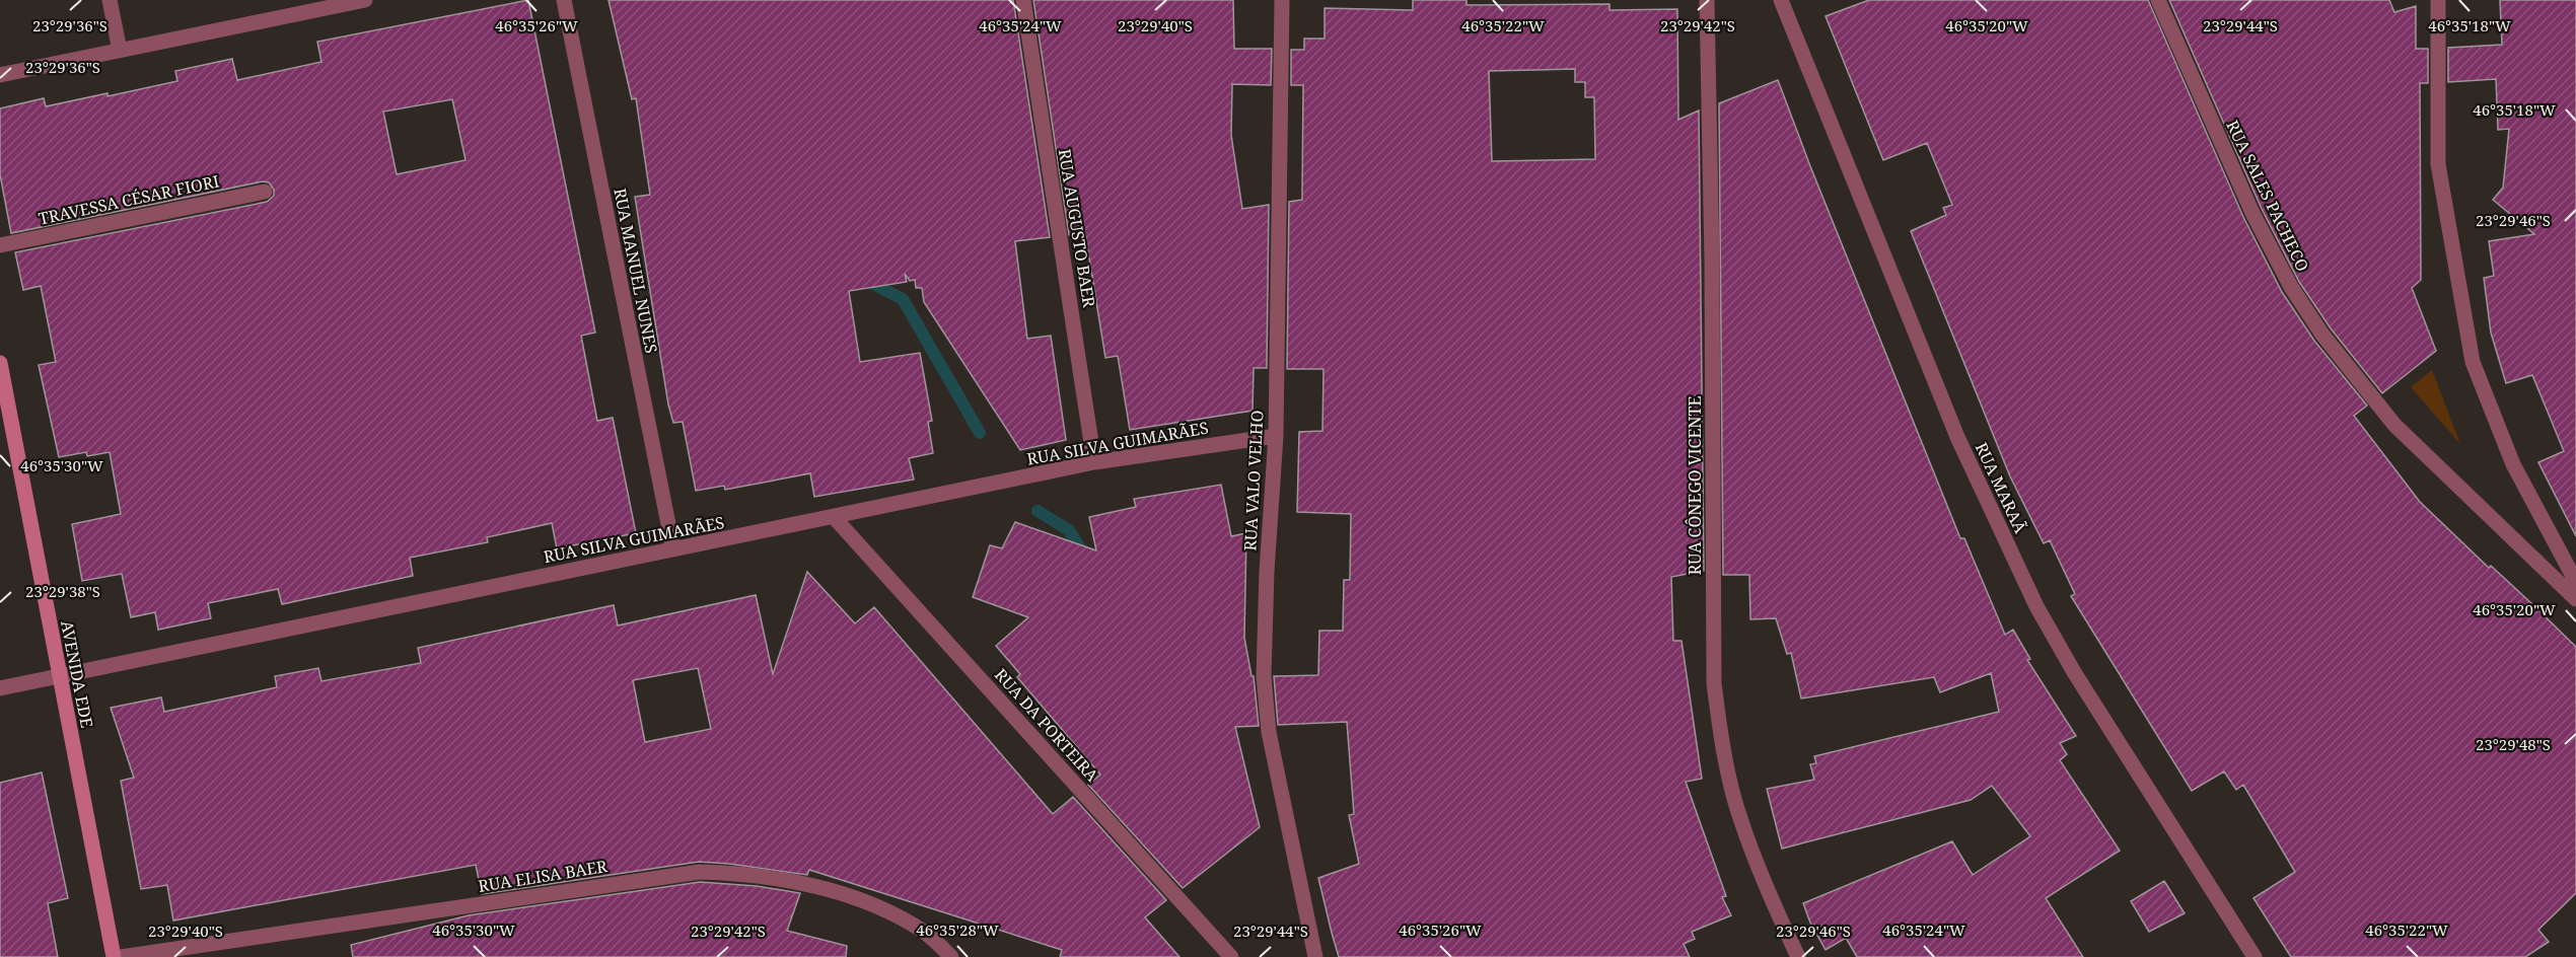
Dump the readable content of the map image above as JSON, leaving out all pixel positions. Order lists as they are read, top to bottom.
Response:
{
  "streets": {
    "main road": ["AVENIDA EDE"],
    "street": [
      "RUA SALES PACHECO",
      "TRAVESSA CÉSAR FIORI",
      "RUA AUGUSTO BAER",
      "RUA MANUEL NUNES",
      "RUA SILVA GUIMARÃES",
      "RUA VALO VELHO",
      "RUA CÔNEGO VICENTE",
      "RUA MARAÃ",
      "RUA DA PORTEIRA",
      "RUA ELISA BAER"
    ]
  },
  "crossings": [
    ["RUA AUGUSTO BAER", "RUA SILVA GUIMARÃES"],
    ["RUA MANUEL NUNES", "RUA SILVA GUIMARÃES"],
    ["RUA SILVA GUIMARÃES", "RUA VALO VELHO"],
    ["RUA SILVA GUIMARÃES", "AVENIDA EDE"],
    ["RUA SILVA GUIMARÃES", "RUA DA PORTEIRA"]
  ],
  "coordinates": [
    "23°29'36\"S",
    "23°29'40\"S",
    "23°29'42\"S",
    "23°29'44\"S",
    "46°35'18\"W",
    "46°35'26\"W",
    "46°35'24\"W",
    "46°35'22\"W",
    "46°35'20\"W",
    "23°29'46\"S",
    "46°35'30\"W",
    "23°29'38\"S",
    "23°29'48\"S",
    "46°35'28\"W"
  ]
}
